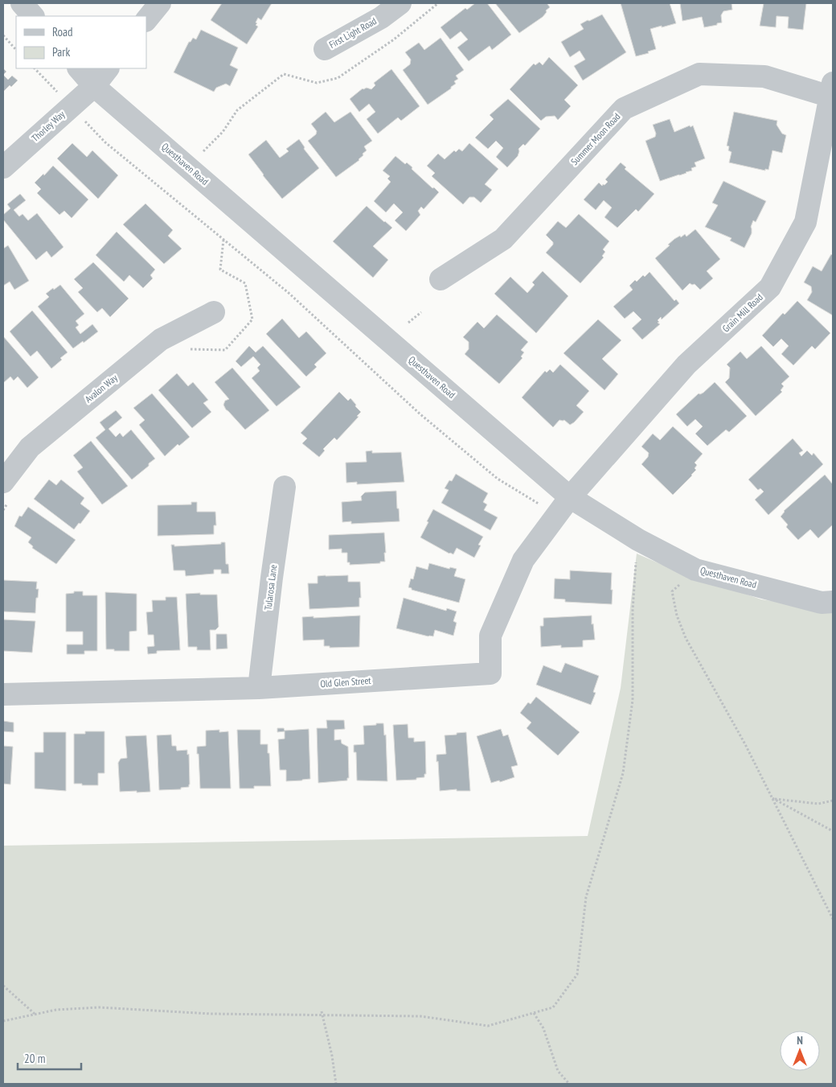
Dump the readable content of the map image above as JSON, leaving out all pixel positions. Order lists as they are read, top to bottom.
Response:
{
  "streets": {
    "street": [
      "First Light Road",
      "Thorley Way",
      "Summer Moon Road",
      "Questhaven Road",
      "Grain Mill Road",
      "Avalon Way",
      "Tularosa Lane",
      "Old Glen Street"
    ]
  },
  "crossings": [
    ["Thorley Way", "Questhaven Road"],
    ["Summer Moon Road", "Grain Mill Road"],
    ["Questhaven Road", "Grain Mill Road"],
    ["Questhaven Road", "Old Glen Street"],
    ["Grain Mill Road", "Old Glen Street"],
    ["Tularosa Lane", "Old Glen Street"]
  ],
  "legend": ["Road", "Park"],
  "scale_bar": "20 m",
  "north": "top"
}
